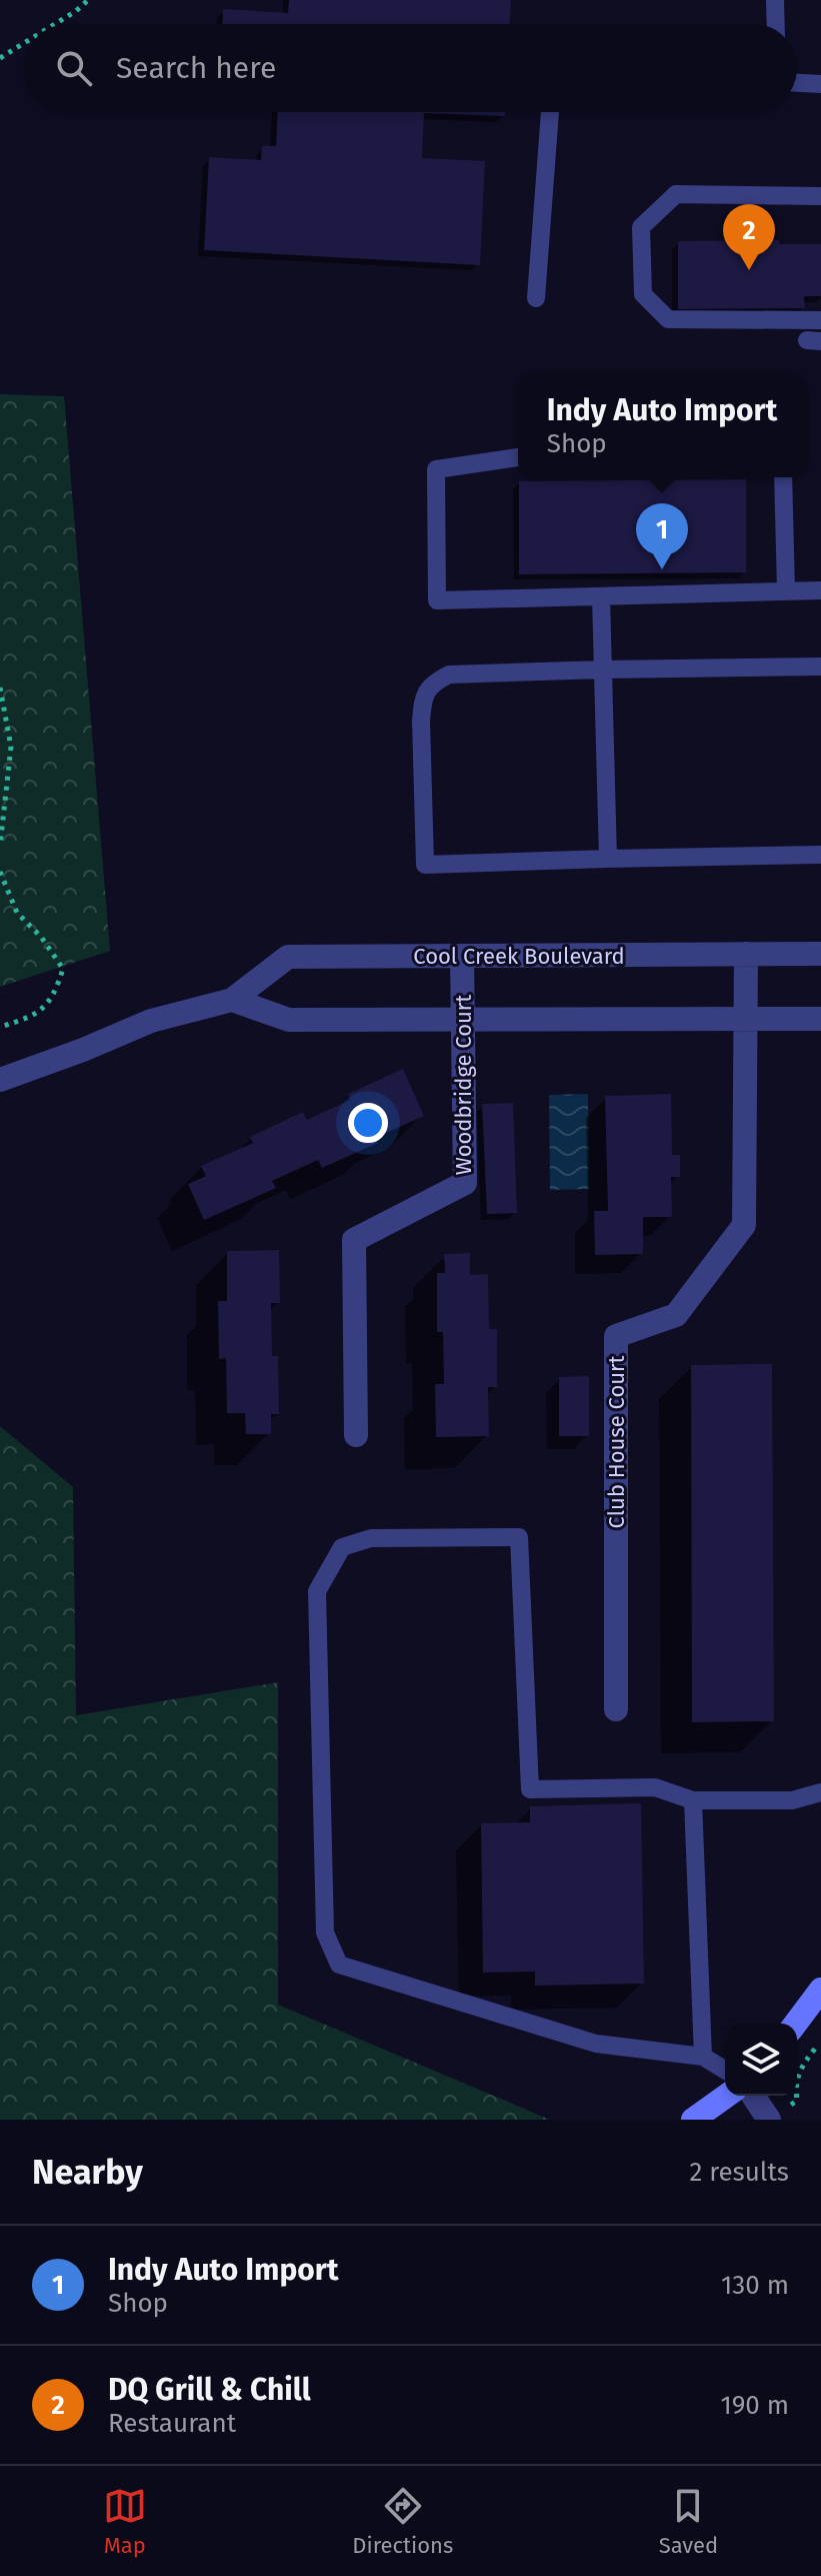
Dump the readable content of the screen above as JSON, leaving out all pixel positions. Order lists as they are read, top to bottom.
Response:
{
  "streets": {
    "street": ["Cool Creek Boulevard", "Woodbridge Court", "Club House Court"]
  },
  "crossings": [
    ["Cool Creek Boulevard", "Woodbridge Court"],
    ["Cool Creek Boulevard", "Club House Court"]
  ],
  "page": {
    "search": "Search here",
    "pins": ["2", "1"],
    "popup": ["Indy Auto Import", "Shop"],
    "heading": ["Nearby", "2 results"],
    "list": [
      {
        "mark": "1",
        "name": "Indy Auto Import",
        "note": "Shop",
        "value": "130 m"
      },
      {
        "mark": "2",
        "name": "DQ Grill & Chill",
        "note": "Restaurant",
        "value": "190 m"
      }
    ],
    "nav": ["Map", "Directions", "Saved"]
  }
}
